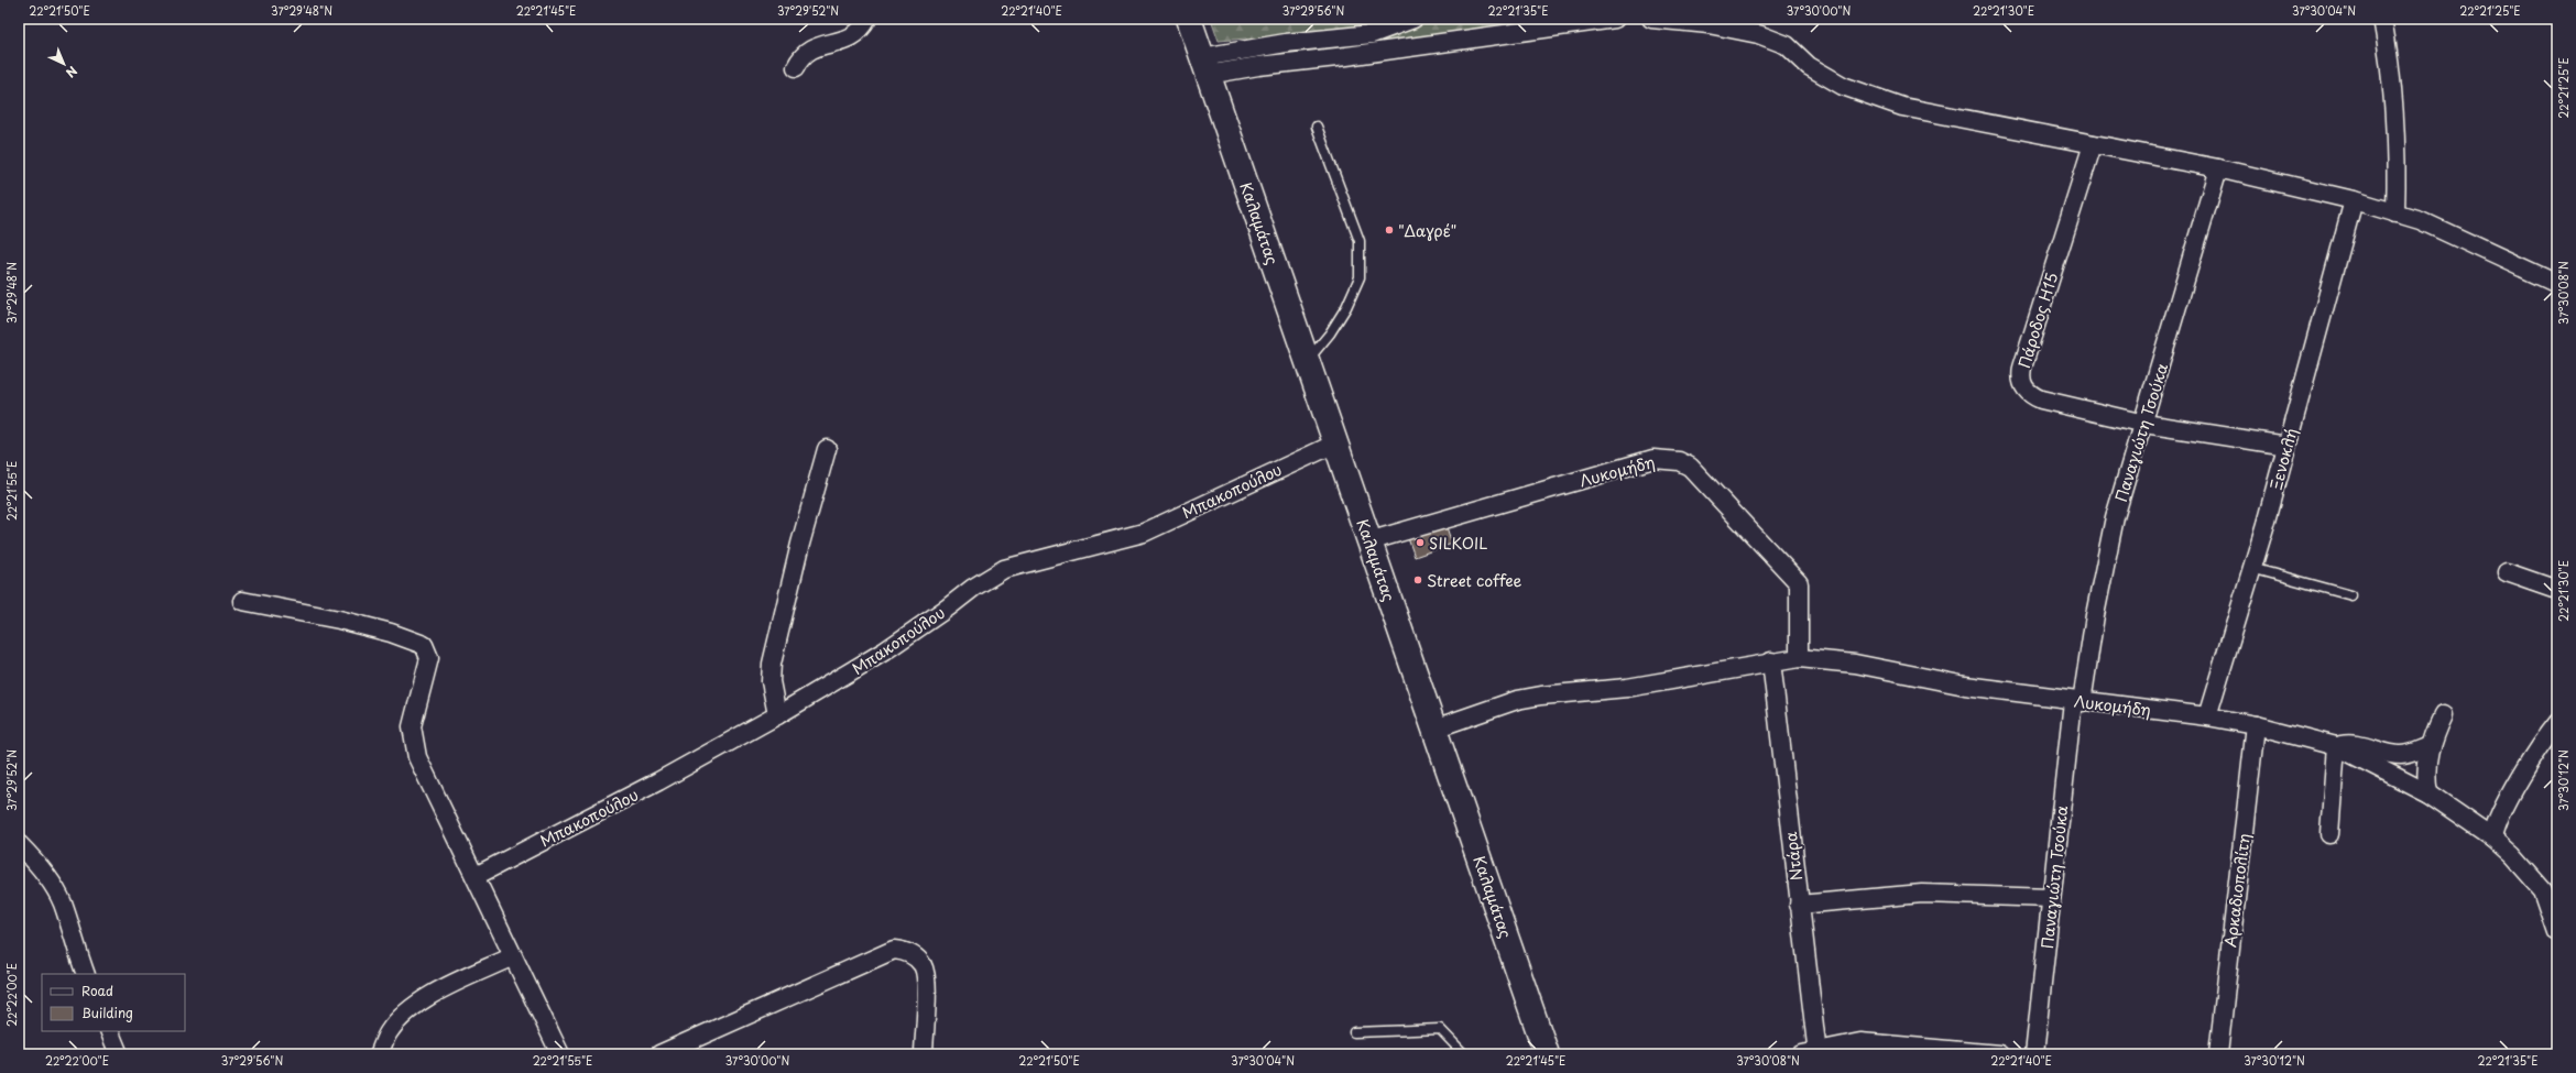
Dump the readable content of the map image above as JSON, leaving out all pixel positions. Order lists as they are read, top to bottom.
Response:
{
  "streets": {
    "main road": ["Καλαμάτας"],
    "street": [
      "Πάροδος Η15",
      "Παναγιώτη Τσούκα",
      "Ξενοκλή",
      "Λυκομήδη",
      "Μπακοπούλου",
      "Ντάρα",
      "Αρκαδιοπολίτη"
    ]
  },
  "crossings": [
    ["Καλαμάτας", "Λυκομήδη"],
    ["Καλαμάτας", "Μπακοπούλου"],
    ["Πάροδος Η15", "Παναγιώτη Τσούκα"],
    ["Πάροδος Η15", "Ξενοκλή"],
    ["Παναγιώτη Τσούκα", "Λυκομήδη"],
    ["Ξενοκλή", "Λυκομήδη"],
    ["Λυκομήδη", "Ντάρα"],
    ["Λυκομήδη", "Αρκαδιοπολίτη"]
  ],
  "places": ["\"Δαγρέ\"", "SILKOIL", "Street coffee"],
  "legend": ["Road", "Building"],
  "north": "bottom right",
  "coordinates": [
    "22°21'50\"E",
    "37°29'48\"N",
    "22°21'45\"E",
    "37°29'52\"N",
    "22°21'40\"E",
    "37°29'56\"N",
    "22°21'35\"E",
    "37°30'00\"N",
    "22°21'30\"E",
    "37°30'04\"N",
    "22°21'25\"E",
    "37°30'08\"N",
    "22°21'55\"E",
    "37°30'12\"N",
    "22°22'00\"E"
  ]
}
